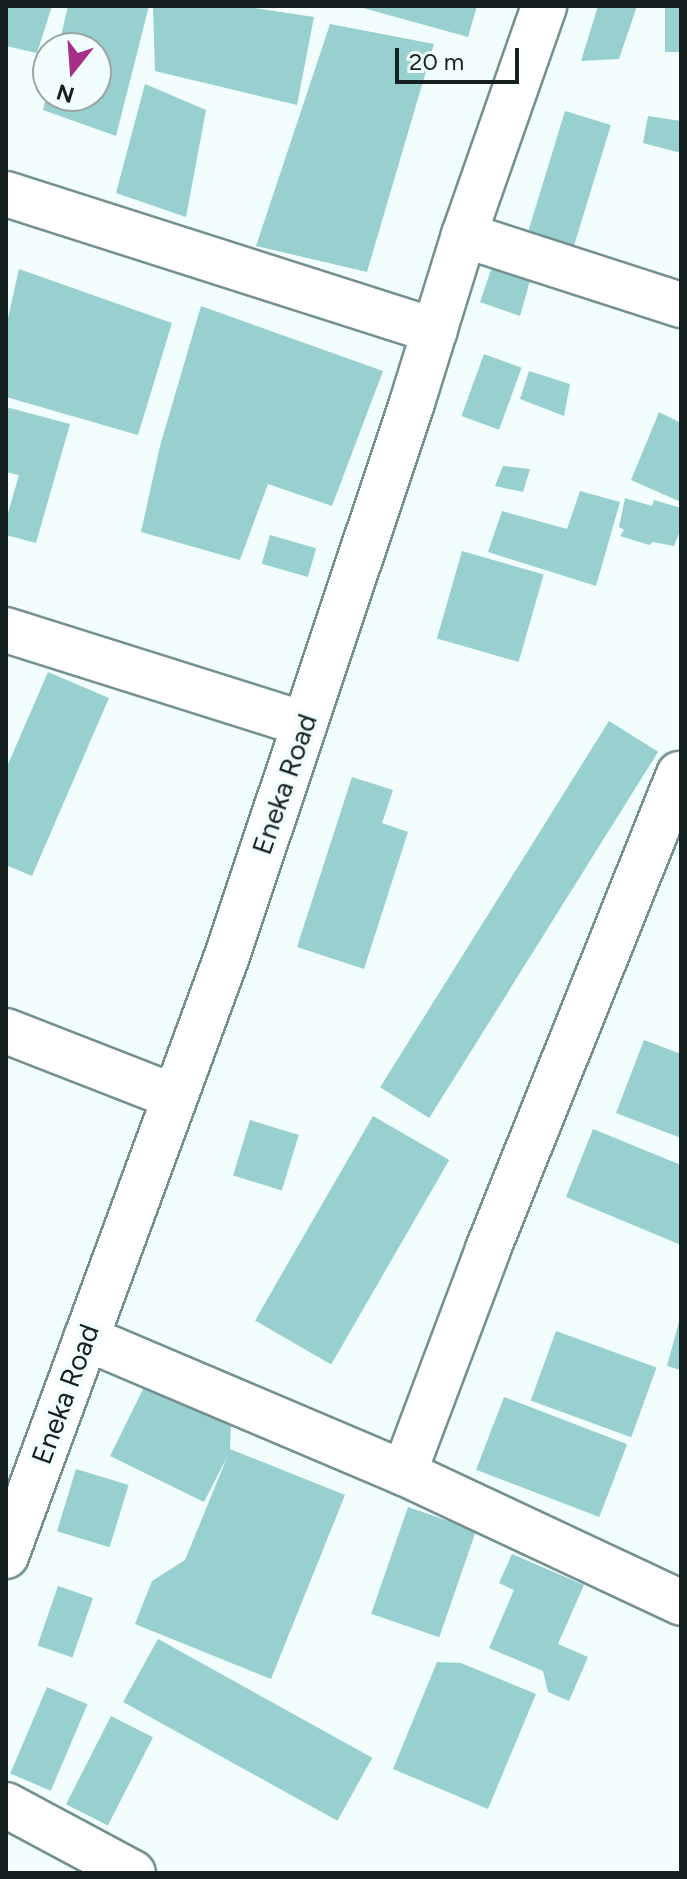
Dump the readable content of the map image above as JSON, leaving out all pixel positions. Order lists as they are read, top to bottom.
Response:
{
  "streets": {
    "street": ["Eneka Road"]
  },
  "scale_bar": "20 m",
  "north": "bottom"
}
